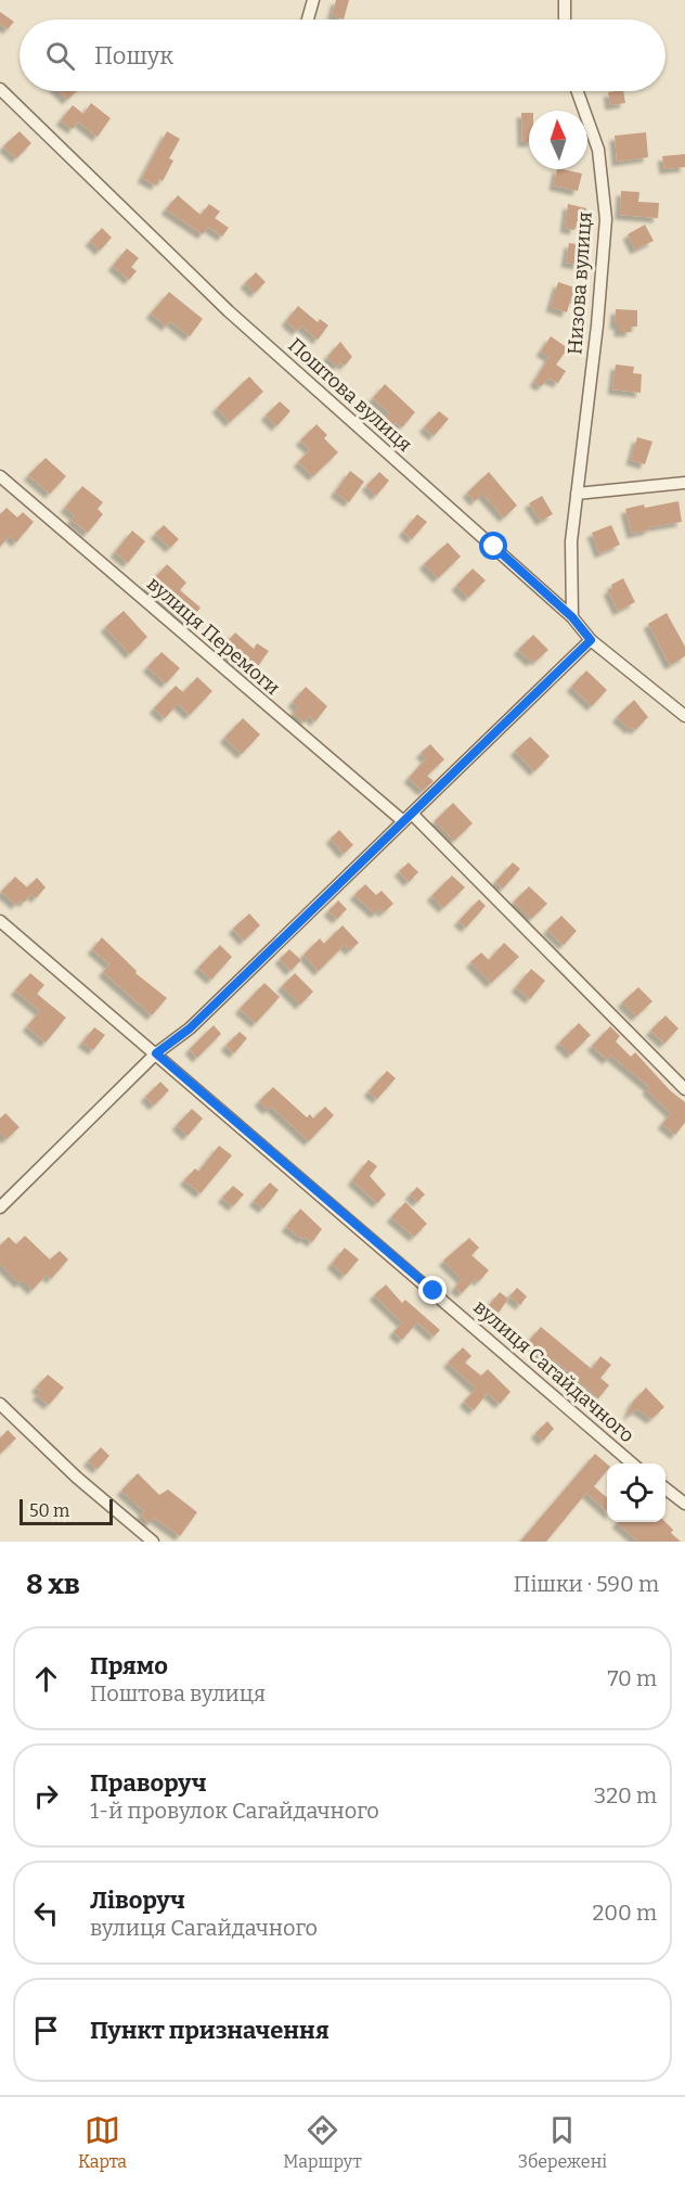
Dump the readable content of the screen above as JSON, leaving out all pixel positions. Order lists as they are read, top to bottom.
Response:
{
  "streets": {
    "street": [
      "Низова вулиця",
      "Поштова вулиця",
      "вулиця Перемоги",
      "вулиця Сагайдачного"
    ]
  },
  "crossings": [
    ["Низова вулиця", "Поштова вулиця"]
  ],
  "scale_bar": "50 m",
  "north": "top",
  "page": {
    "search": "Пошук",
    "scale": "50 m",
    "heading": ["8 хв", "Пішки · 590 m"],
    "list": [
      ["Прямо", "Поштова вулиця", "70 m"],
      ["Праворуч", "1-й провулок Сагайдачного", "320 m"],
      ["Ліворуч", "вулиця Сагайдачного", "200 m"],
      "Пункт призначення"
    ],
    "nav": ["Карта", "Маршрут", "Збережені"]
  }
}
